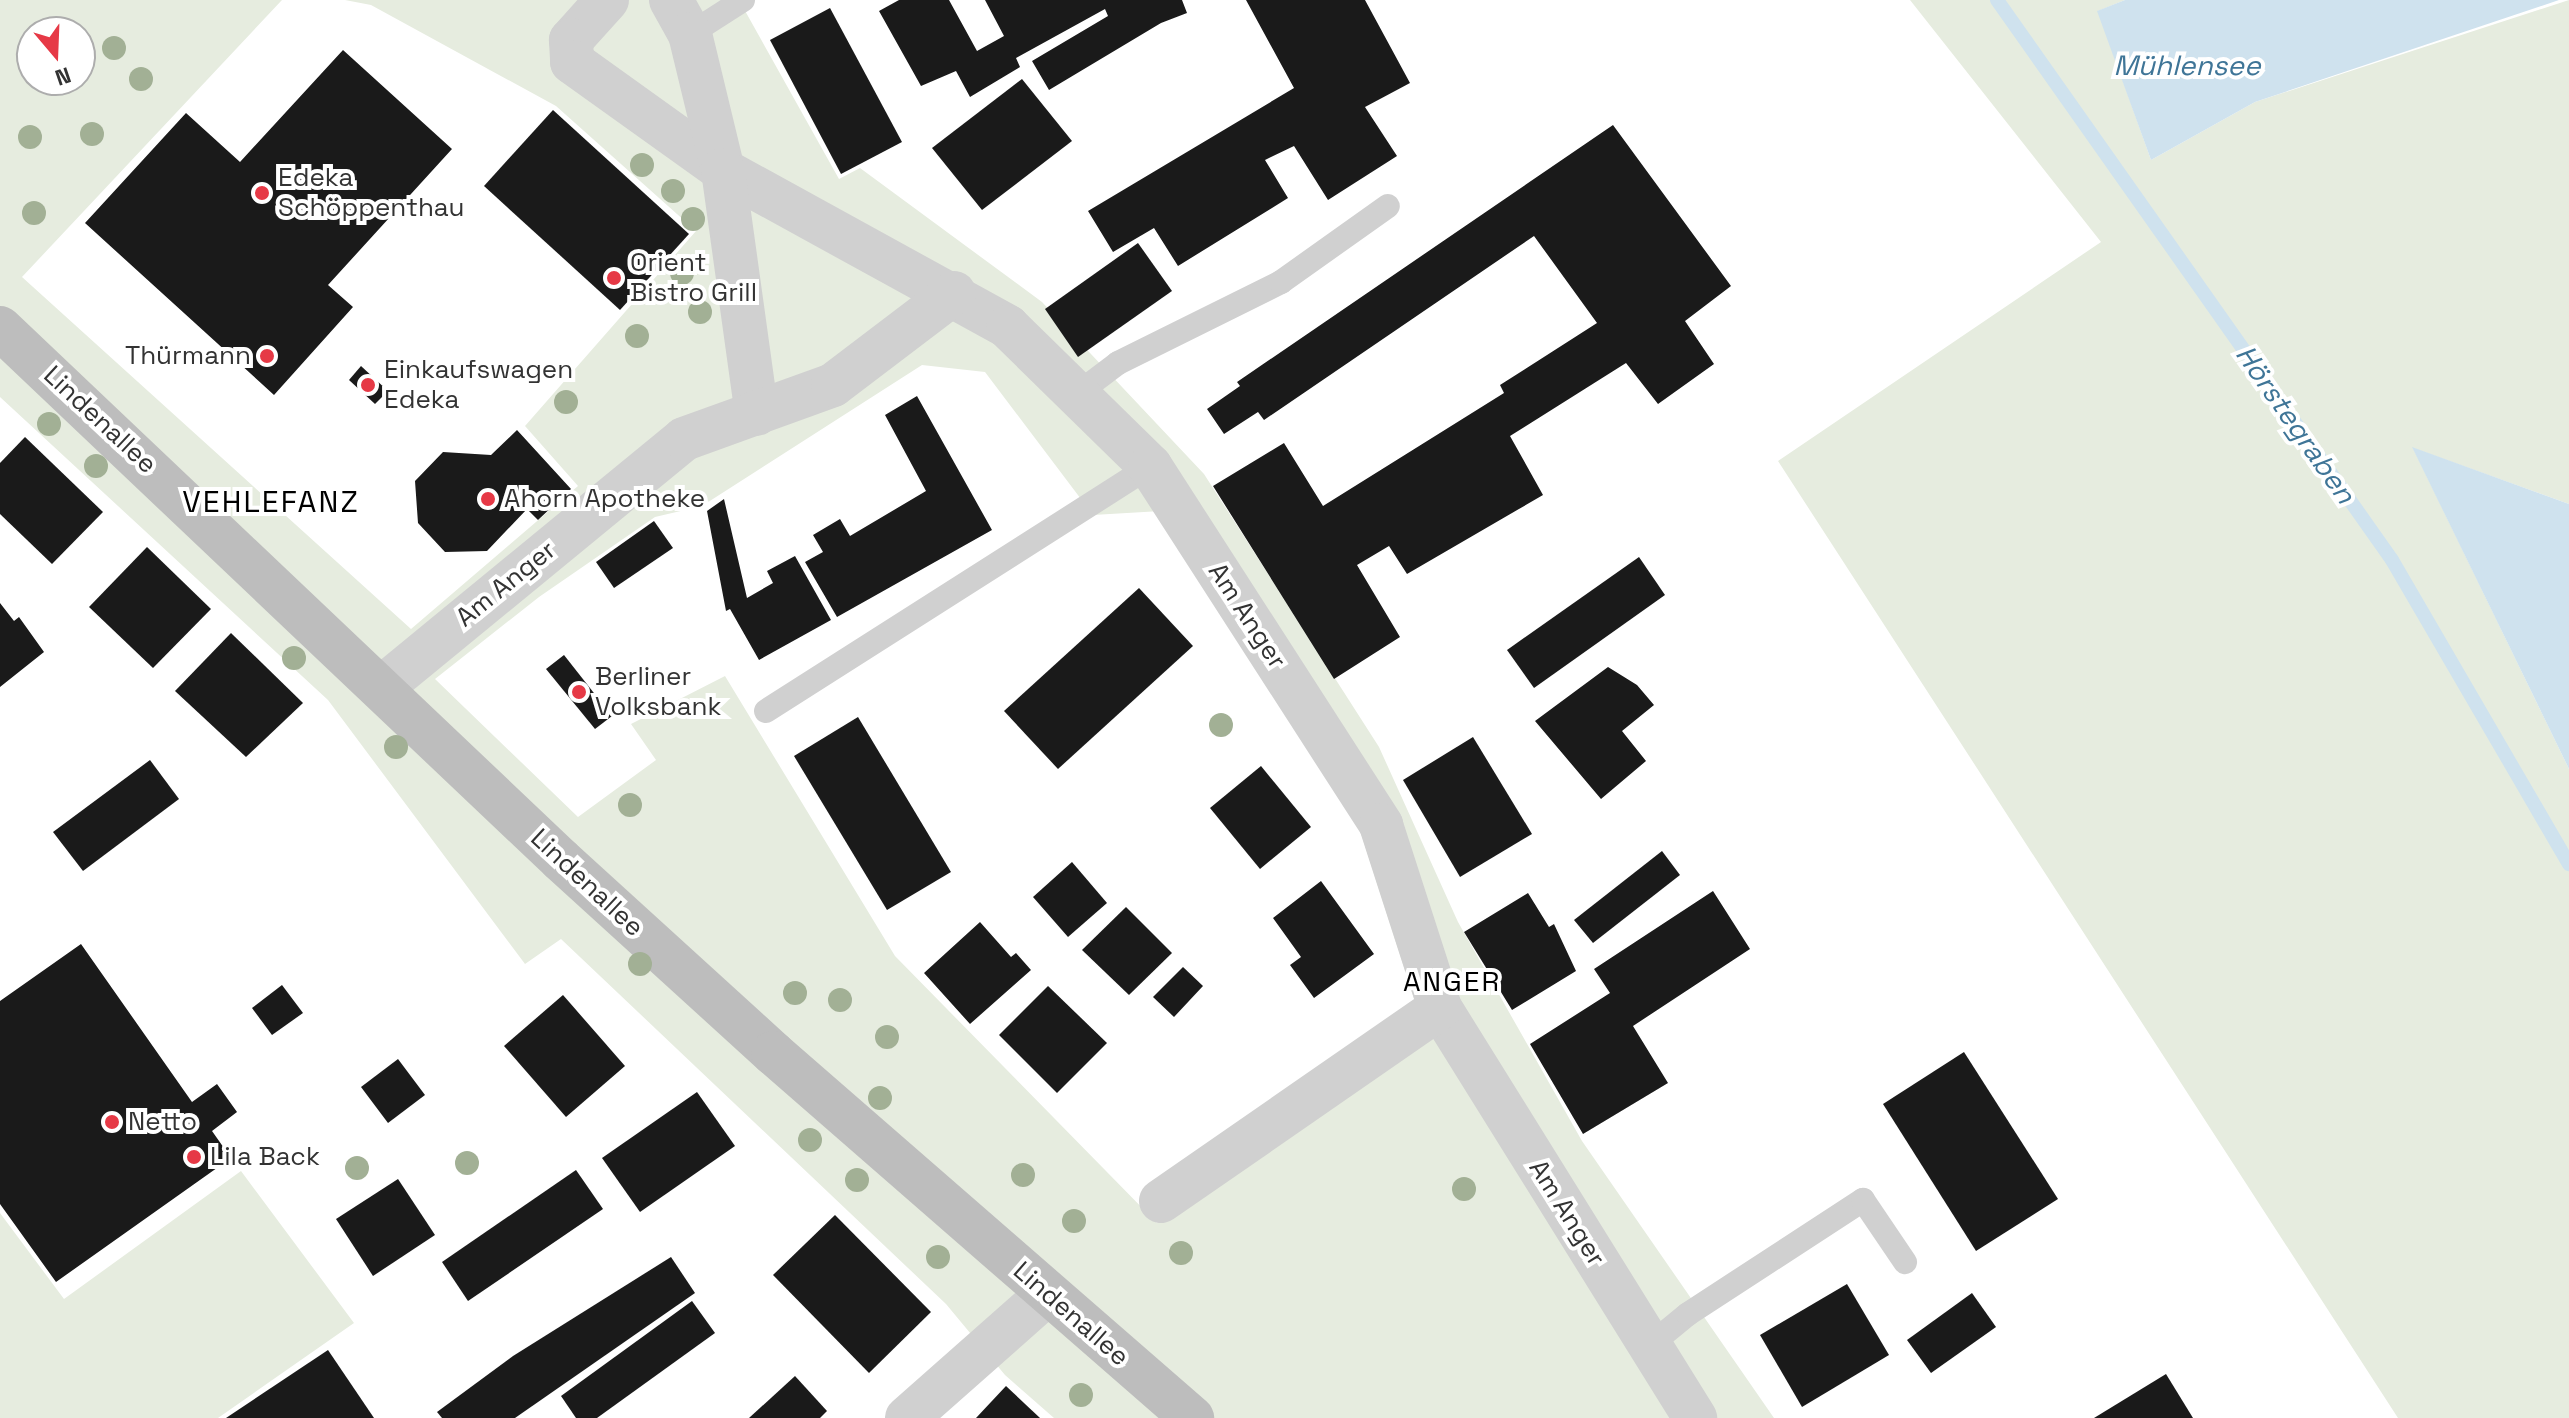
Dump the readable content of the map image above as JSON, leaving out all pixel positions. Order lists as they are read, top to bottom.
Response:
{
  "streets": {
    "main road": ["Lindenallee"],
    "street": ["Am Anger"]
  },
  "crossings": [
    ["Lindenallee", "Am Anger"]
  ],
  "districts": ["VEHLEFANZ", "ANGER"],
  "water": ["Mühlensee", "Hörstegraben"],
  "places": [
    "Edeka Schöppenthau",
    "Orient Bistro Grill",
    "Thürmann",
    "Einkaufswagen Edeka",
    "Ahorn Apotheke",
    "Berliner Volksbank",
    "Netto",
    "Lila Back"
  ],
  "north": "bottom"
}
